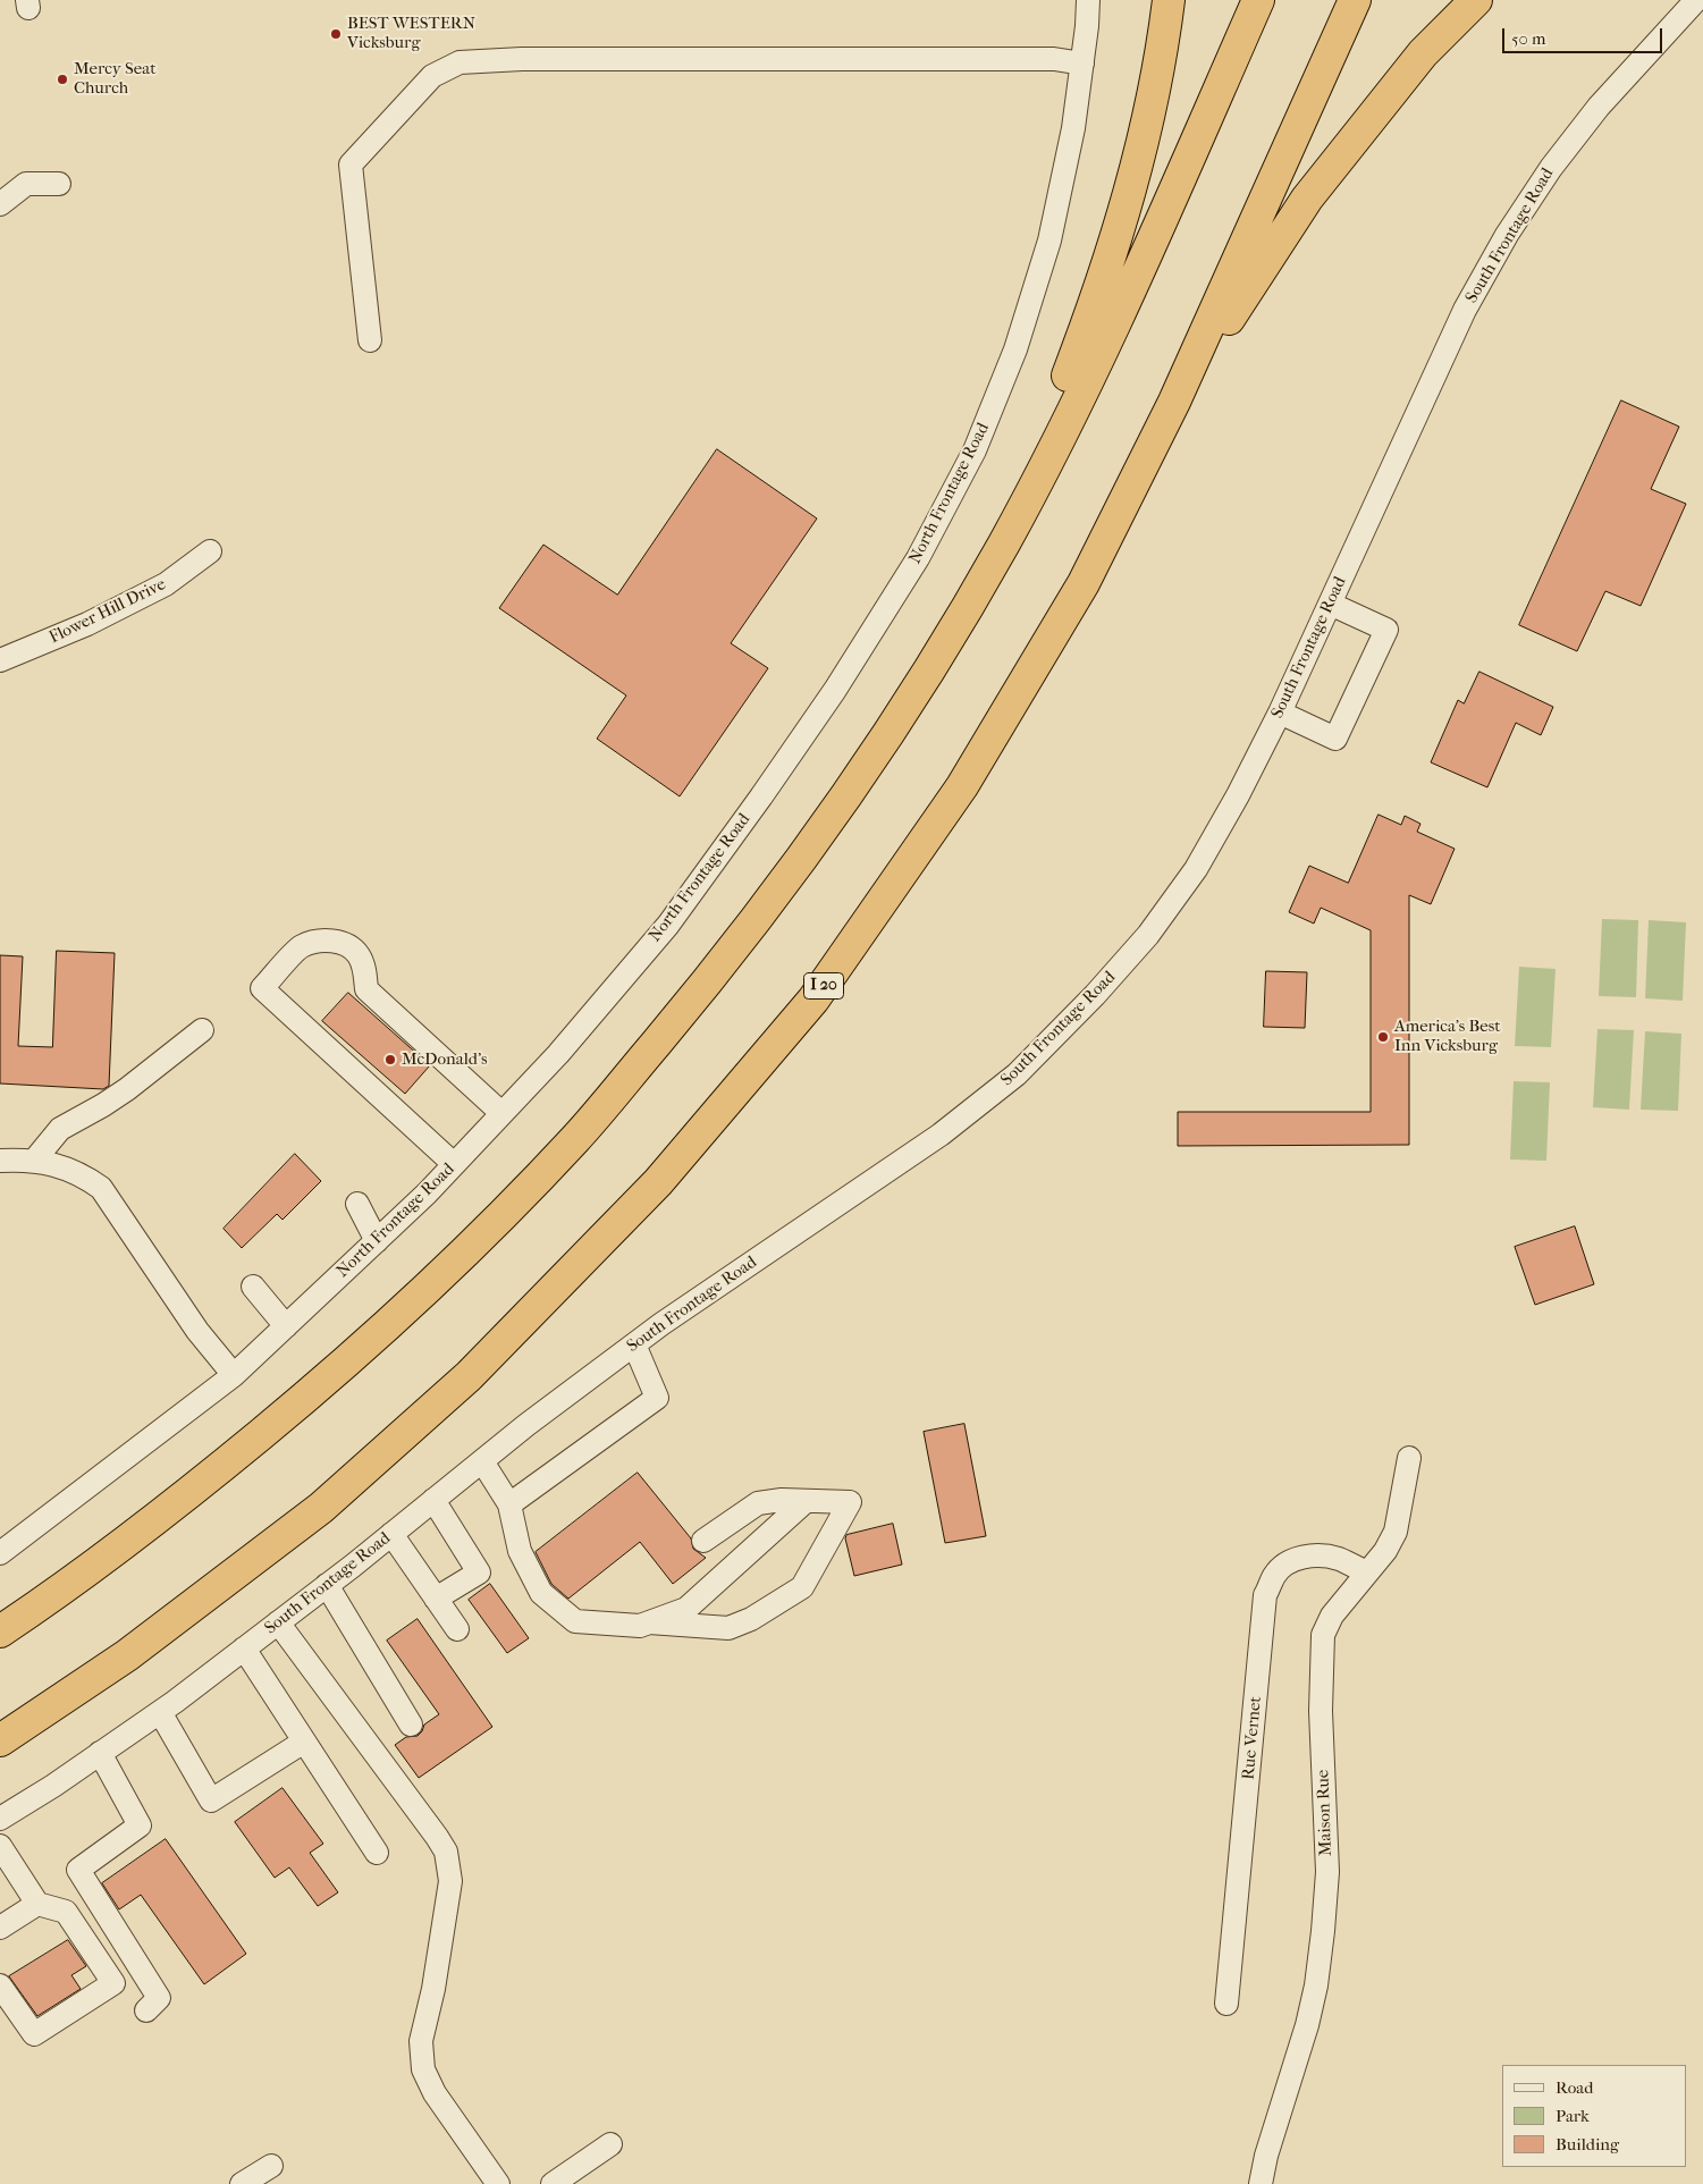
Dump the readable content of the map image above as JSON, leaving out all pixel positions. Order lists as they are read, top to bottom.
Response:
{
  "streets": {
    "highway": ["I 20"],
    "street": [
      "South Frontage Road",
      "North Frontage Road",
      "Flower Hill Drive",
      "Rue Vernet",
      "Maison Rue"
    ]
  },
  "crossings": [
    ["Rue Vernet", "Maison Rue"]
  ],
  "places": [
    "BEST WESTERN Vicksburg",
    "Mercy Seat Church",
    "America’s Best Inn Vicksburg",
    "McDonald's"
  ],
  "legend": ["Road", "Park", "Building"],
  "scale_bar": "50 m"
}
